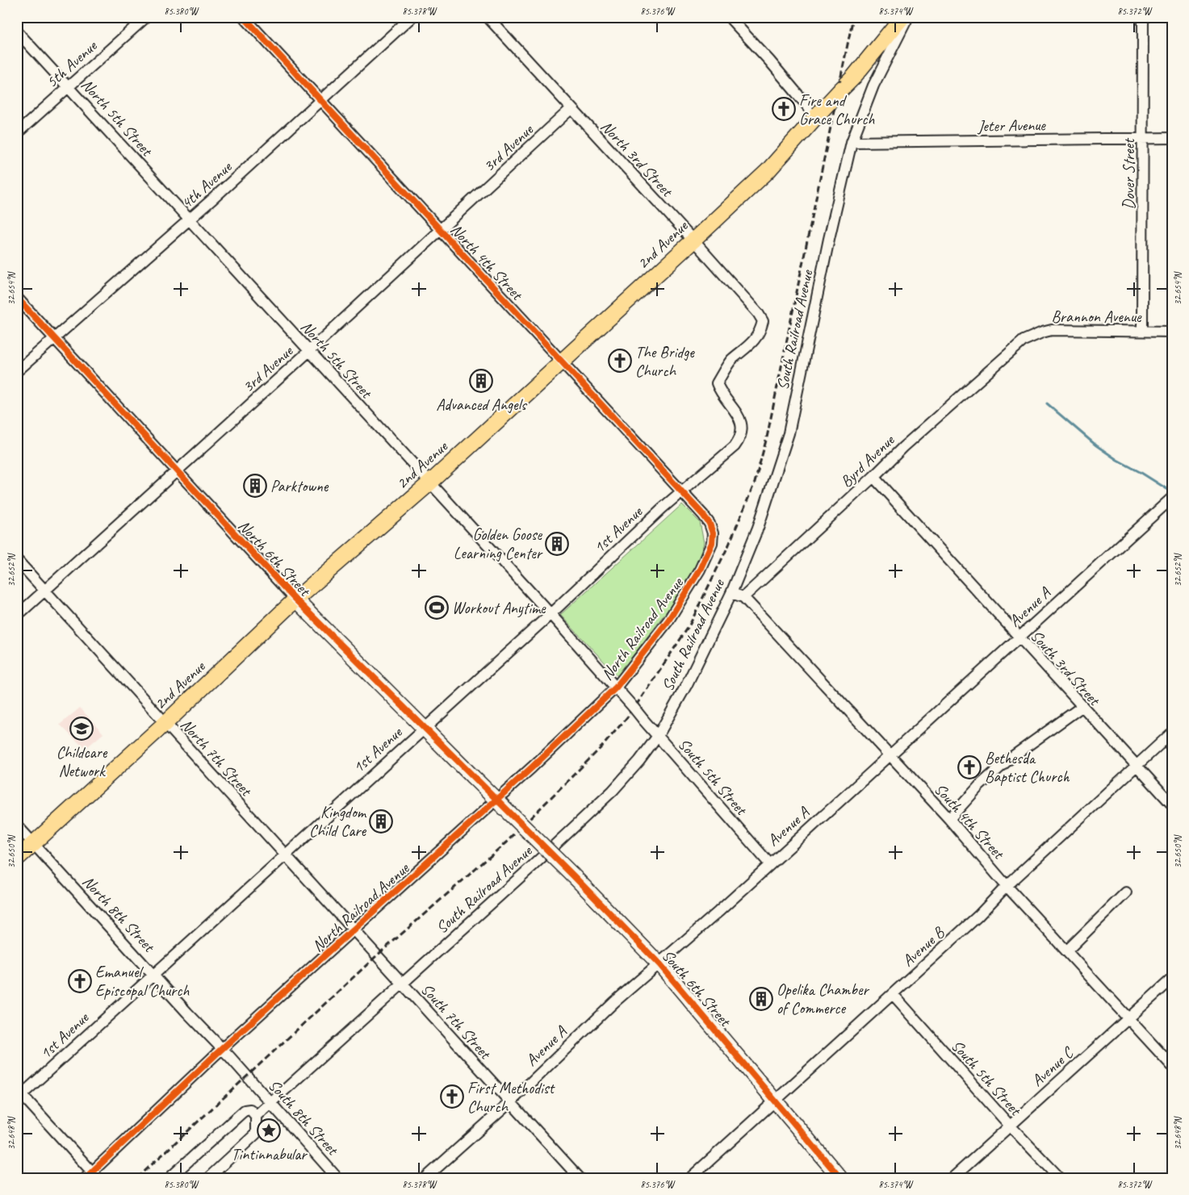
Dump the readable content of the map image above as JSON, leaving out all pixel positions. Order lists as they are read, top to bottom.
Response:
{
  "streets": {
    "main road": ["2nd Avenue"],
    "street": [
      "5th Avenue",
      "North 5th Street",
      "Jeter Avenue",
      "3rd Avenue",
      "North 3rd Street",
      "Dover Street",
      "4th Avenue",
      "North 4th Street",
      "Brannon Avenue",
      "South Railroad Avenue",
      "Byrd Avenue",
      "1st Avenue",
      "North 6th Street",
      "Avenue A",
      "North Railroad Avenue",
      "South 3rd Street",
      "North 7th Street",
      "South 5th Street",
      "South 4th Street",
      "North 8th Street",
      "Avenue B",
      "South 6th Street",
      "South 7th Street",
      "Avenue C",
      "South 8th Street"
    ]
  },
  "crossings": [
    ["5th Avenue", "North 5th Street"],
    ["North 5th Street", "3rd Avenue"],
    ["North 5th Street", "4th Avenue"],
    ["North 5th Street", "2nd Avenue"],
    ["North 5th Street", "1st Avenue"],
    ["North 5th Street", "North Railroad Avenue"],
    ["North 5th Street", "South 5th Street"],
    ["Jeter Avenue", "Dover Street"],
    ["Jeter Avenue", "South Railroad Avenue"],
    ["3rd Avenue", "North 3rd Street"],
    ["3rd Avenue", "North 4th Street"],
    ["3rd Avenue", "North 6th Street"],
    ["3rd Avenue", "North 7th Street"],
    ["North 3rd Street", "2nd Avenue"],
    ["North 3rd Street", "1st Avenue"],
    ["Dover Street", "Brannon Avenue"],
    ["4th Avenue", "North 4th Street"],
    ["4th Avenue", "North 6th Street"],
    ["2nd Avenue", "North 4th Street"],
    ["2nd Avenue", "North 6th Street"],
    ["2nd Avenue", "North 7th Street"],
    ["2nd Avenue", "North 8th Street"],
    ["North 4th Street", "1st Avenue"],
    ["North 4th Street", "North Railroad Avenue"],
    ["Brannon Avenue", "Byrd Avenue"],
    ["South Railroad Avenue", "South 5th Street"],
    ["South Railroad Avenue", "South 7th Street"],
    ["South Railroad Avenue", "South 8th Street"],
    ["Byrd Avenue", "South 3rd Street"],
    ["Byrd Avenue", "South 4th Street"],
    ["1st Avenue", "North 6th Street"],
    ["1st Avenue", "North 7th Street"],
    ["1st Avenue", "North 8th Street"],
    ["North 6th Street", "South 6th Street"],
    ["Avenue A", "South 3rd Street"],
    ["Avenue A", "South 5th Street"],
    ["Avenue A", "South 4th Street"],
    ["Avenue A", "South 6th Street"],
    ["Avenue A", "South 7th Street"],
    ["North Railroad Avenue", "North 7th Street"],
    ["North Railroad Avenue", "North 8th Street"],
    ["South 3rd Street", "Avenue B"],
    ["North 7th Street", "South 7th Street"],
    ["South 5th Street", "Avenue B"],
    ["South 5th Street", "Avenue C"],
    ["South 4th Street", "Avenue B"],
    ["South 4th Street", "Avenue C"],
    ["North 8th Street", "South 8th Street"],
    ["Avenue B", "South 6th Street"]
  ],
  "places": {
    "church": [
      "Fire and Grace Church",
      "The Bridge Church",
      "Bethesda Baptist Church",
      "Emanuel Episcopal Church",
      "First Methodist Church"
    ],
    "building": [
      "Advanced Angels",
      "Parktowne",
      "Golden Goose Learning Center",
      "Kingdom Child Care",
      "Opelika Chamber of Commerce"
    ],
    "sports": ["Workout Anytime"],
    "school or university": ["Childcare Network"],
    "place": ["Tintinnabular"]
  },
  "coordinates": [
    "85.380°W",
    "85.378°W",
    "85.376°W",
    "85.374°W",
    "85.372°W",
    "32.654°N",
    "32.652°N",
    "32.650°N",
    "32.648°N"
  ]
}
